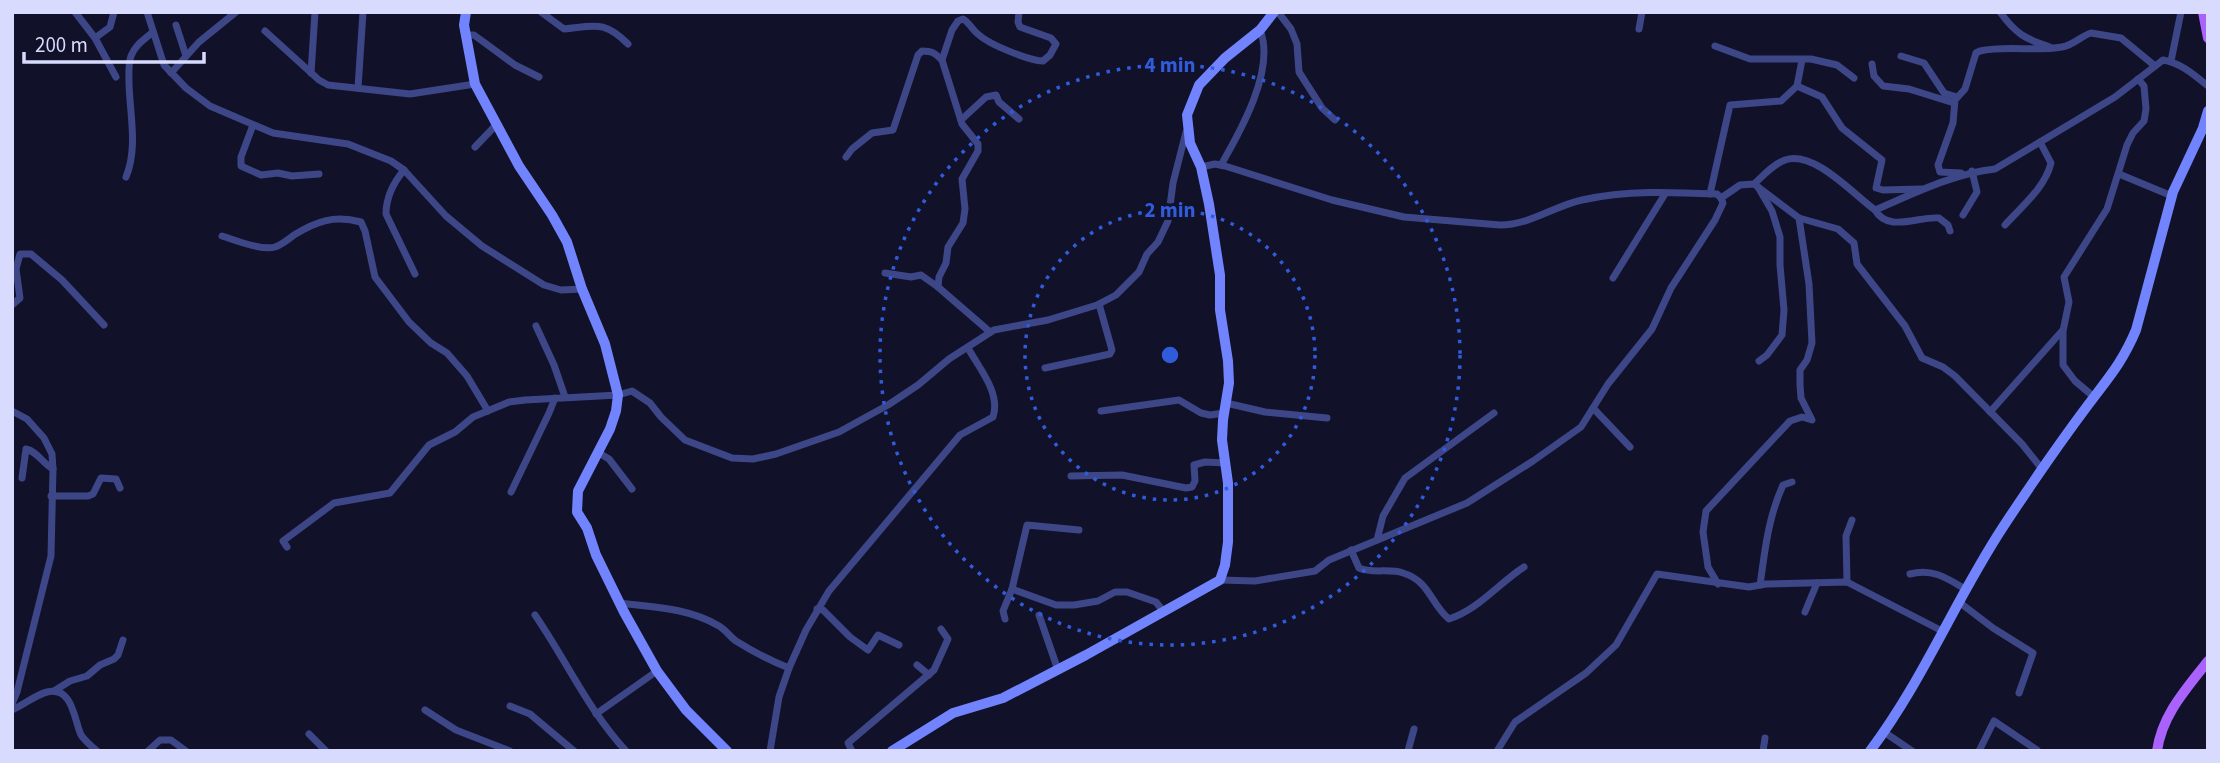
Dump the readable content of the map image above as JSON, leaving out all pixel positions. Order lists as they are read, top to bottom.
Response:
{
  "scale_bar": "200 m",
  "rings": ["4 min", "2 min"]
}
